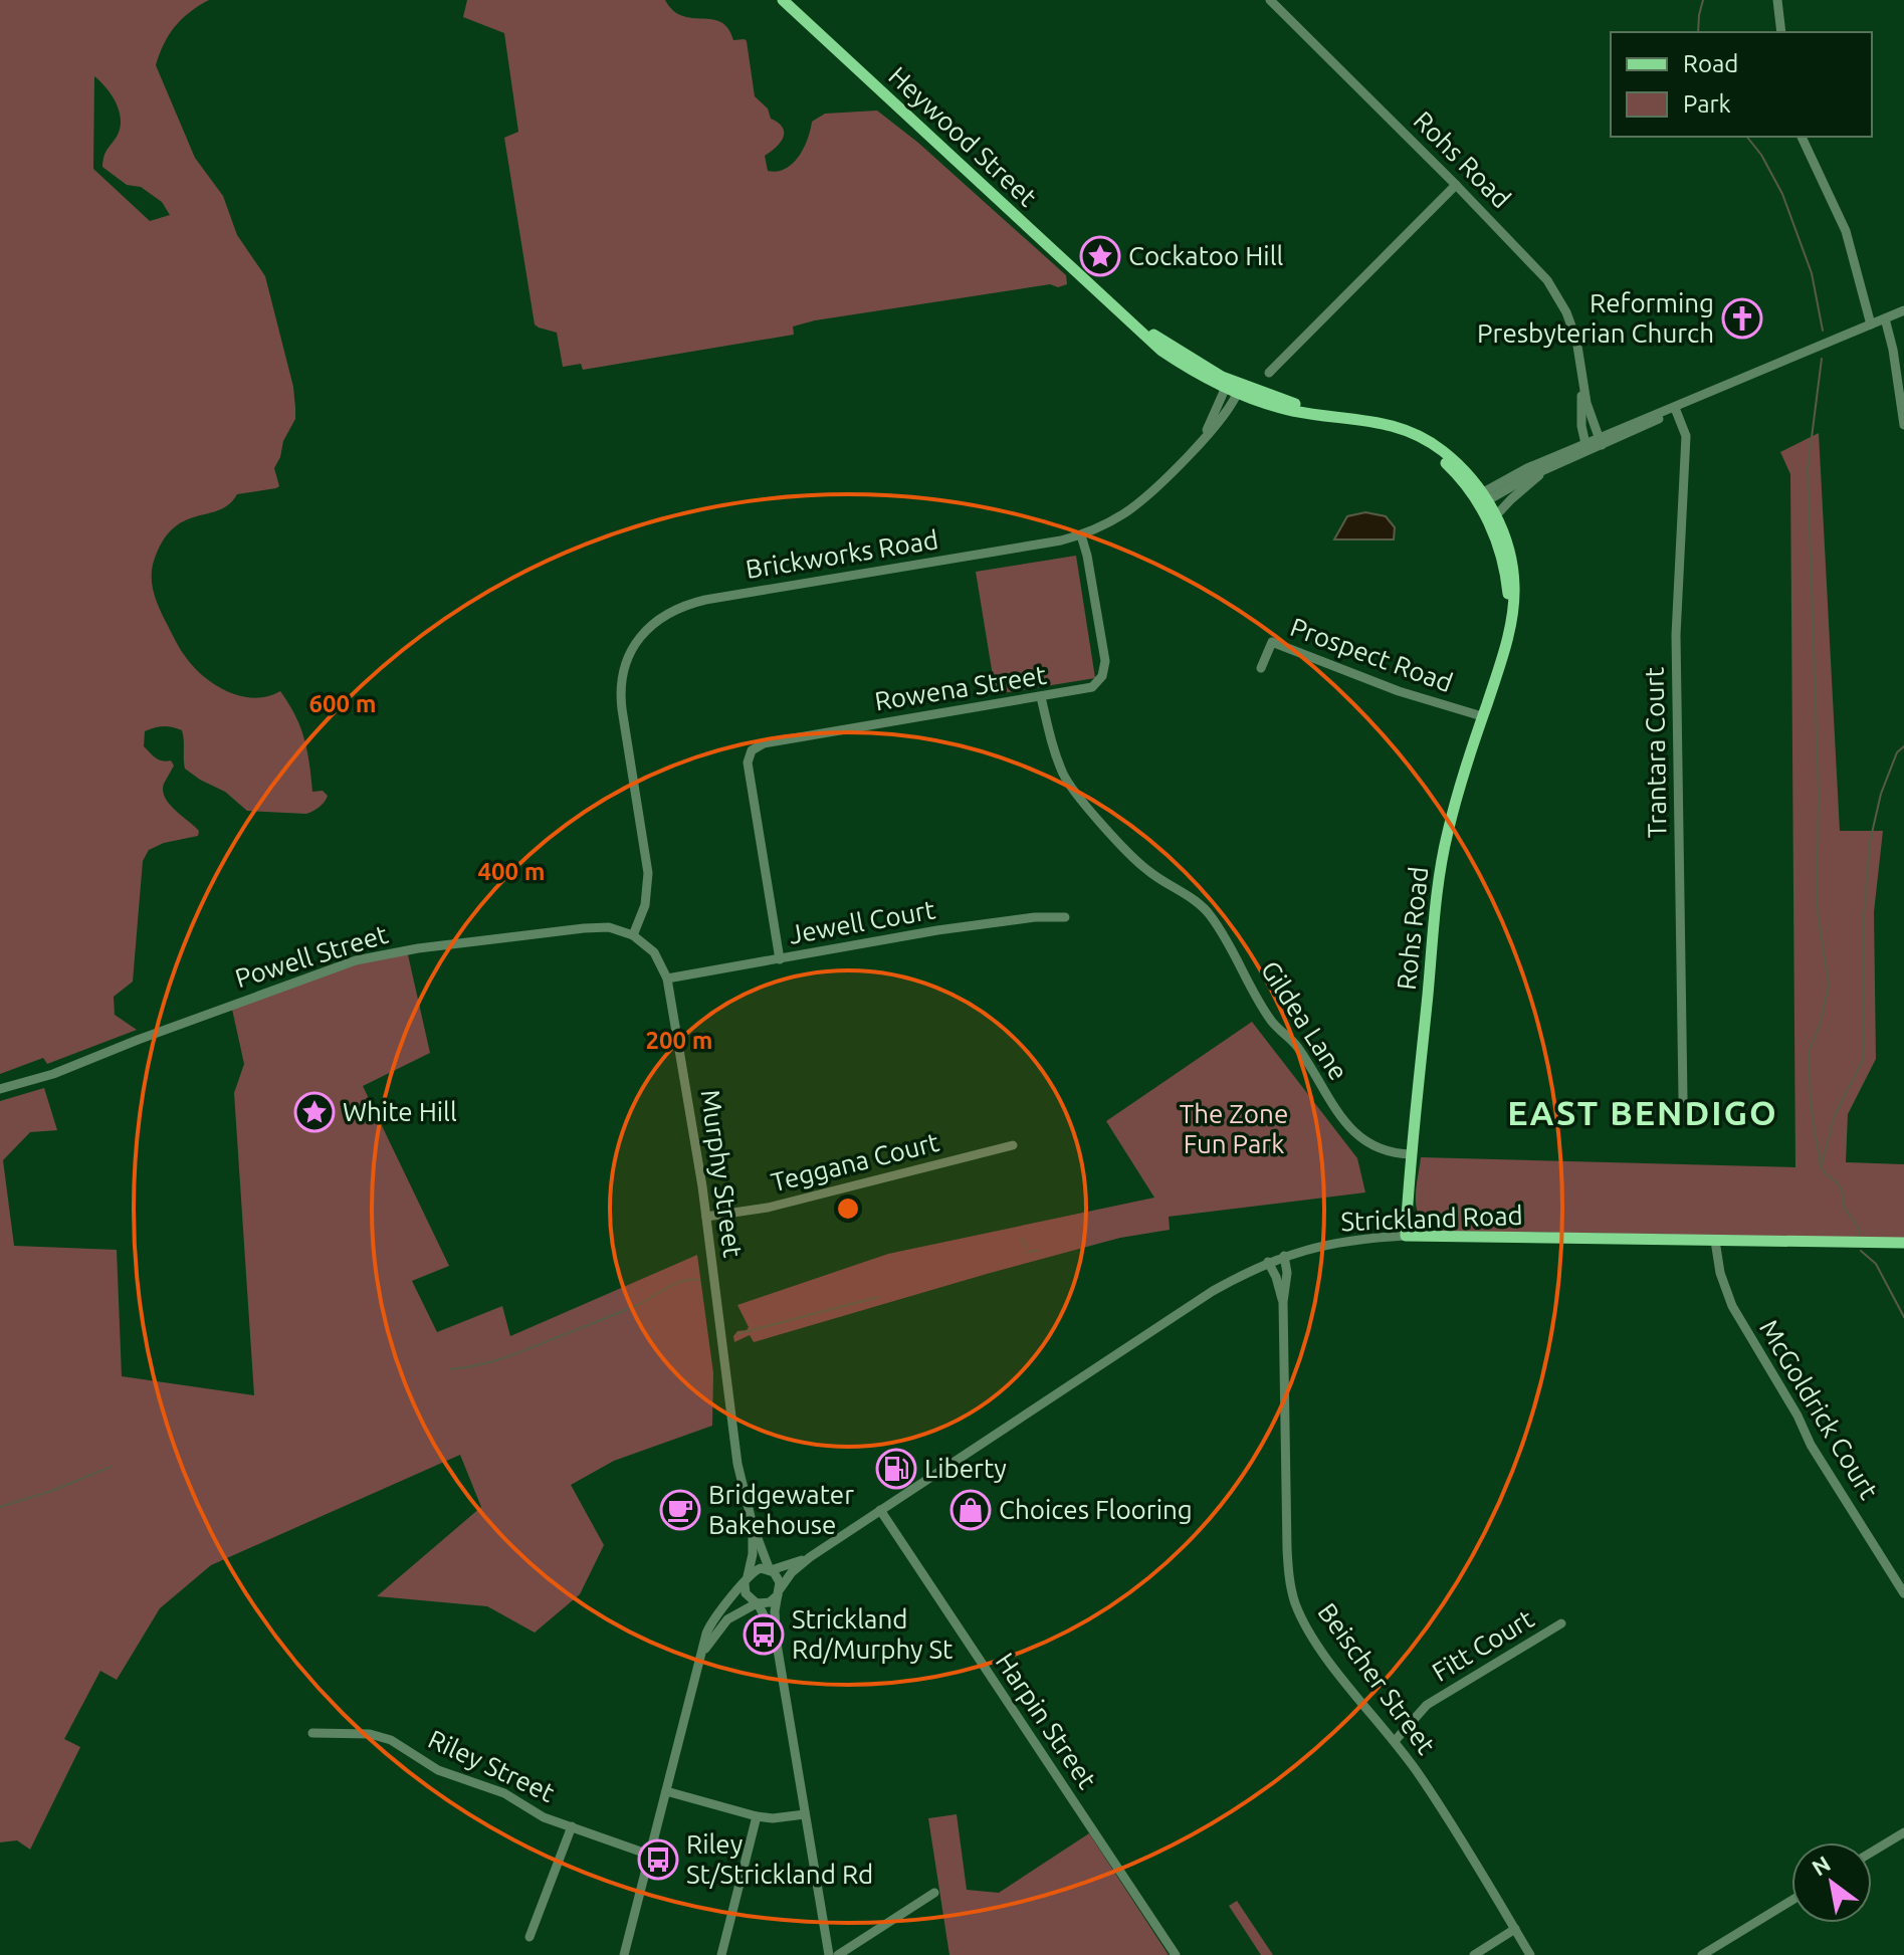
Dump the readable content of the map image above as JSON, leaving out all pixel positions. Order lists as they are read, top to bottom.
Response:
{
  "streets": {
    "main road": ["Heywood Street", "Rohs Road", "Strickland Road"],
    "street": [
      "Brickworks Road",
      "Prospect Road",
      "Rowena Street",
      "Trantara Court",
      "Jewell Court",
      "Powell Street",
      "Gildea Lane",
      "Teggana Court",
      "Murphy Street",
      "McGoldrick Court",
      "Fitt Court",
      "Beischer Street",
      "Harpin Street",
      "Riley Street"
    ]
  },
  "crossings": [
    ["Heywood Street", "Rohs Road"],
    ["Rohs Road", "Prospect Road"],
    ["Rohs Road", "Gildea Lane"],
    ["Rohs Road", "Strickland Road"],
    ["Brickworks Road", "Rowena Street"],
    ["Brickworks Road", "Powell Street"],
    ["Brickworks Road", "Murphy Street"],
    ["Rowena Street", "Jewell Court"],
    ["Rowena Street", "Gildea Lane"],
    ["Jewell Court", "Murphy Street"],
    ["Powell Street", "Murphy Street"],
    ["Teggana Court", "Murphy Street"],
    ["Murphy Street", "Strickland Road"],
    ["Strickland Road", "McGoldrick Court"],
    ["Strickland Road", "Beischer Street"],
    ["Strickland Road", "Harpin Street"],
    ["Fitt Court", "Beischer Street"]
  ],
  "districts": ["EAST BENDIGO"],
  "parks": ["The Zone Fun Park"],
  "places": {
    "place": ["Cockatoo Hill", "White Hill"],
    "church": ["Reforming Presbyterian Church"],
    "fuel station": ["Liberty"],
    "cafe": ["Bridgewater Bakehouse"],
    "shop": ["Choices Flooring"],
    "bus stop": ["Strickland Rd/Murphy St", "Riley St/Strickland Rd"]
  },
  "legend": ["Road", "Park"],
  "north": "top left",
  "rings": ["600 m", "400 m", "200 m"]
}
